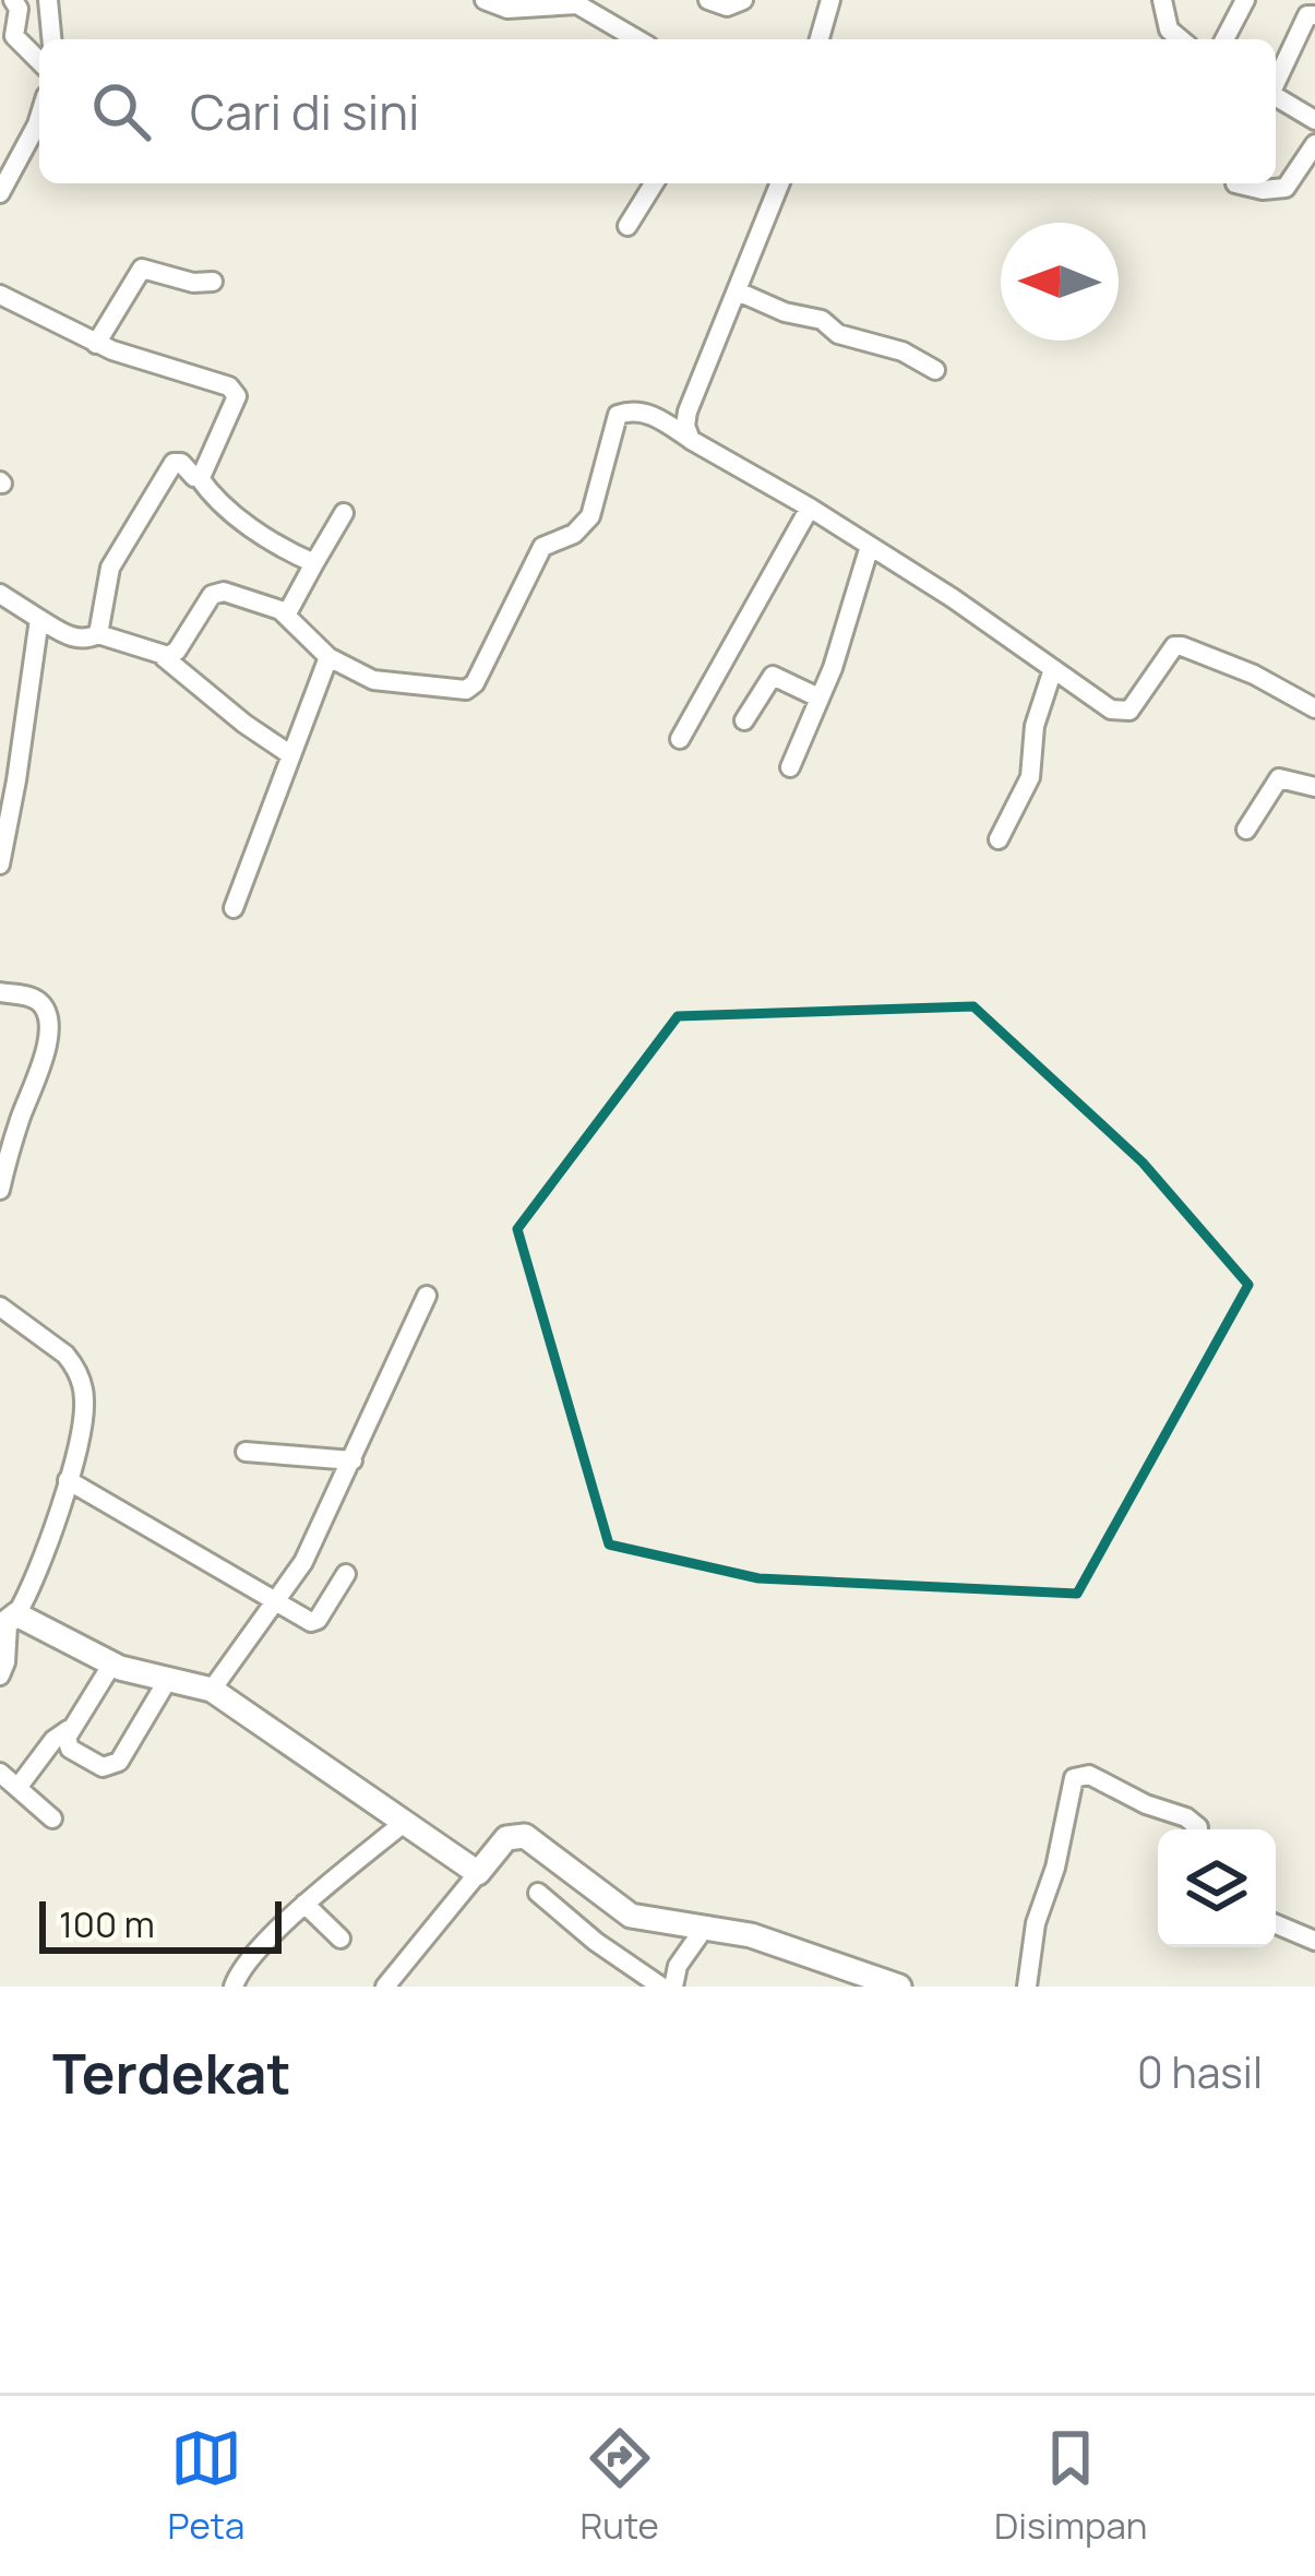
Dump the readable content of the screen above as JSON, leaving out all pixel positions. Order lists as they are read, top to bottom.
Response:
{
  "scale_bar": "100 m",
  "north": "left",
  "page": {
    "search": "Cari di sini",
    "scale": "100 m",
    "heading": ["Terdekat", "0 hasil"],
    "nav": ["Peta", "Rute", "Disimpan"]
  }
}
